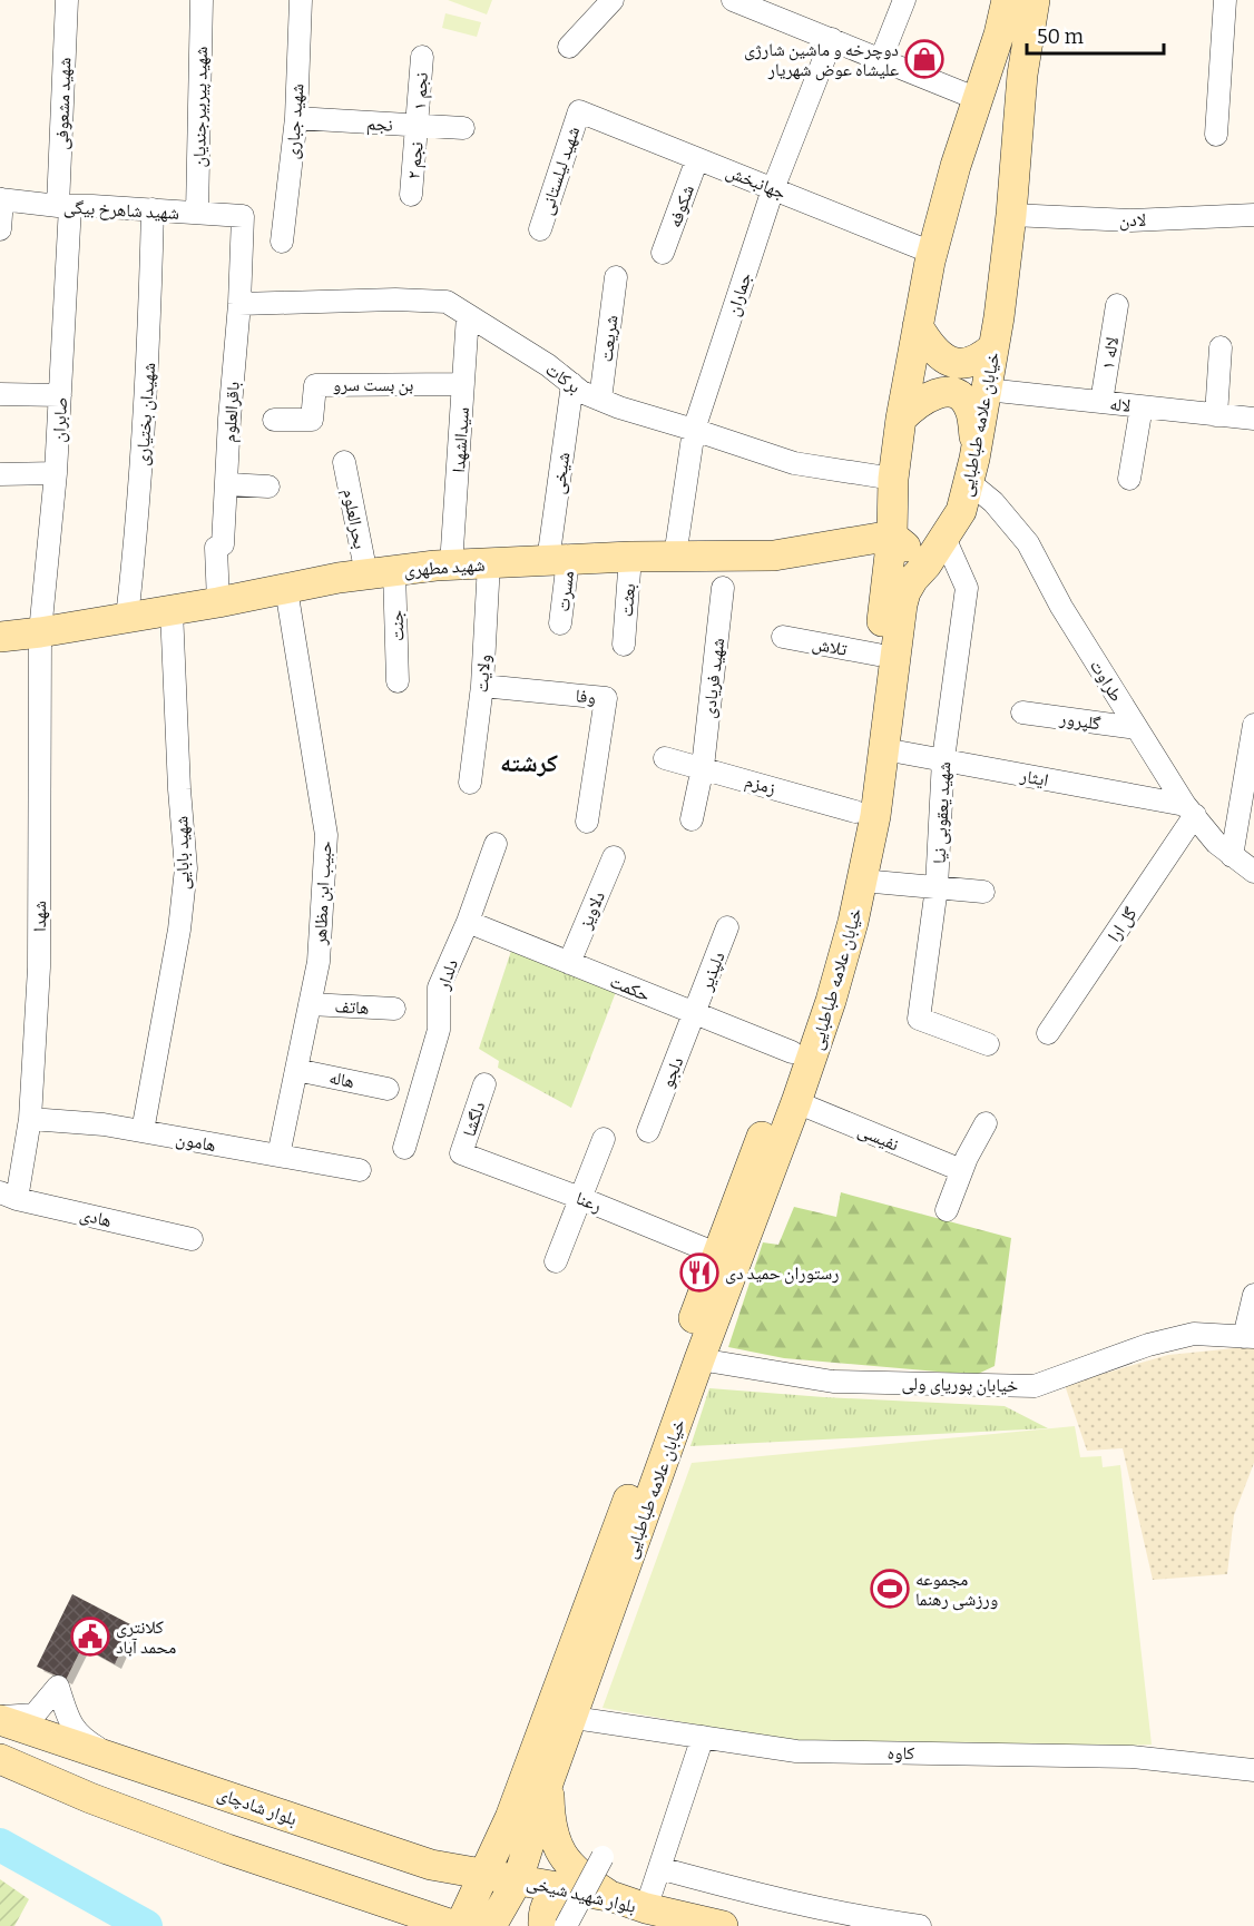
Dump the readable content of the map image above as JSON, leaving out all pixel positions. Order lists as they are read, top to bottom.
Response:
{
  "streets": {
    "street": [
      "نجم ۱",
      "شهید مشعوفی",
      "شهید پیربیرجندیان",
      "شهید جباری",
      "نجم",
      "نجم ۲",
      "شهید لیلستانی",
      "جهانبخش",
      "شکوفه",
      "شهید شاهرخ بیگی",
      "لادن",
      "جماران",
      "شریعت",
      "لاله ۱",
      "برکات",
      "بن بست سرو",
      "لاله",
      "باقرالعلوم",
      "شهیدان بختیاری",
      "صابران",
      "خیابان علامه طباطبایی",
      "سیدالشهدا",
      "شیخی",
      "بحرالعلوم",
      "شهید مطهری",
      "مسرت",
      "بعثت",
      "جنت",
      "تلاش",
      "ولایت",
      "شهید فریادی",
      "طراوت",
      "وفا",
      "گلپرور",
      "ایثار",
      "زمزم",
      "شهید یعقوبی نیا",
      "شهید بابایی",
      "حبیب ابن مظاهر",
      "دلاویز",
      "شهدا",
      "گل ارا",
      "دلپذیر",
      "دلدار",
      "حکمت",
      "هاتف",
      "دلجو",
      "هاله",
      "دلگشا",
      "نفیسی",
      "هامون",
      "رعنا",
      "هادی",
      "خیابان پوریای ولی",
      "کاوه",
      "بلوار شادچای",
      "بلوار شهید شیخی"
    ]
  },
  "crossings": [
    ["نجم ۱", "نجم"],
    ["نجم ۱", "نجم ۲"],
    ["شهید مشعوفی", "شهید شاهرخ بیگی"],
    ["شهید مشعوفی", "صابران"],
    ["شهید پیربیرجندیان", "شهید شاهرخ بیگی"],
    ["شهید جباری", "نجم"],
    ["نجم", "نجم ۲"],
    ["شهید لیلستانی", "جهانبخش"],
    ["جهانبخش", "شکوفه"],
    ["جهانبخش", "جماران"],
    ["جهانبخش", "خیابان علامه طباطبایی"],
    ["شهید شاهرخ بیگی", "باقرالعلوم"],
    ["شهید شاهرخ بیگی", "شهیدان بختیاری"],
    ["شهید شاهرخ بیگی", "صابران"],
    ["لادن", "خیابان علامه طباطبایی"],
    ["جماران", "برکات"],
    ["جماران", "شهید مطهری"],
    ["شریعت", "برکات"],
    ["لاله ۱", "لاله"],
    ["برکات", "باقرالعلوم"],
    ["برکات", "خیابان علامه طباطبایی"],
    ["برکات", "سیدالشهدا"],
    ["برکات", "شیخی"],
    ["بن بست سرو", "سیدالشهدا"],
    ["لاله", "خیابان علامه طباطبایی"],
    ["باقرالعلوم", "شهید مطهری"],
    ["شهیدان بختیاری", "شهید مطهری"],
    ["صابران", "شهید مطهری"],
    ["صابران", "شهدا"],
    ["خیابان علامه طباطبایی", "شهید مطهری"],
    ["خیابان علامه طباطبایی", "تلاش"],
    ["خیابان علامه طباطبایی", "طراوت"],
    ["خیابان علامه طباطبایی", "ایثار"],
    ["خیابان علامه طباطبایی", "زمزم"],
    ["خیابان علامه طباطبایی", "شهید یعقوبی نیا"],
    ["خیابان علامه طباطبایی", "حکمت"],
    ["خیابان علامه طباطبایی", "نفیسی"],
    ["خیابان علامه طباطبایی", "رعنا"],
    ["خیابان علامه طباطبایی", "خیابان پوریای ولی"],
    ["خیابان علامه طباطبایی", "کاوه"],
    ["خیابان علامه طباطبایی", "بلوار شادچای"],
    ["خیابان علامه طباطبایی", "بلوار شهید شیخی"],
    ["سیدالشهدا", "شهید مطهری"],
    ["شیخی", "شهید مطهری"],
    ["شیخی", "مسرت"],
    ["بحرالعلوم", "شهید مطهری"],
    ["بحرالعلوم", "جنت"],
    ["شهید مطهری", "مسرت"],
    ["شهید مطهری", "بعثت"],
    ["شهید مطهری", "جنت"],
    ["شهید مطهری", "ولایت"],
    ["شهید مطهری", "شهید بابایی"],
    ["شهید مطهری", "حبیب ابن مظاهر"],
    ["شهید مطهری", "شهدا"],
    ["ولایت", "وفا"],
    ["شهید فریادی", "زمزم"],
    ["طراوت", "گلپرور"],
    ["طراوت", "ایثار"],
    ["طراوت", "گل ارا"],
    ["ایثار", "شهید یعقوبی نیا"],
    ["ایثار", "گل ارا"],
    ["شهید بابایی", "هامون"],
    ["حبیب ابن مظاهر", "هاتف"],
    ["حبیب ابن مظاهر", "هاله"],
    ["حبیب ابن مظاهر", "هامون"],
    ["دلاویز", "حکمت"],
    ["شهدا", "هامون"],
    ["شهدا", "هادی"],
    ["دلپذیر", "حکمت"],
    ["دلپذیر", "دلجو"],
    ["دلدار", "حکمت"],
    ["حکمت", "دلجو"],
    ["دلگشا", "رعنا"],
    ["بلوار شادچای", "بلوار شهید شیخی"]
  ],
  "districts": ["کرشته"],
  "places": {
    "shop": ["دوچرخه و ماشین شارژی علیشاه عوض شهریار"],
    "restaurant": ["رستوران حمید دی"],
    "sports": ["مجموعه ورزشی رهنما"],
    "public building": ["کلانتری محمد آباد"]
  },
  "scale_bar": "50 m"
}
